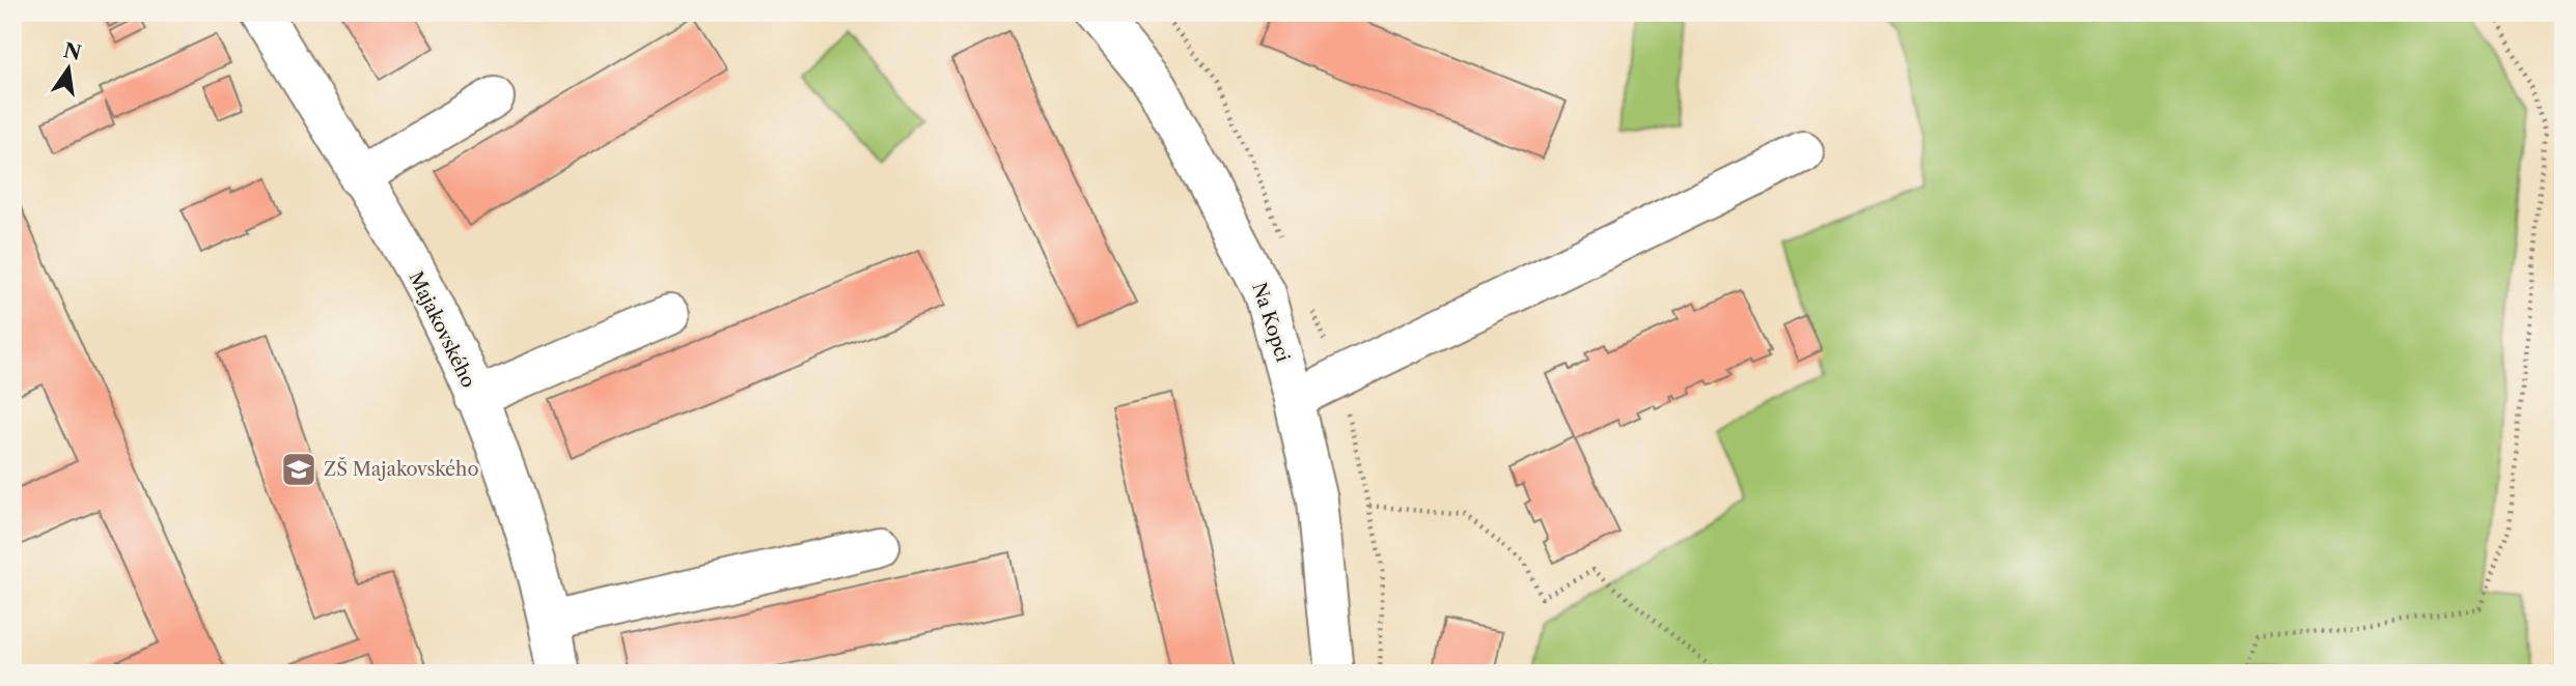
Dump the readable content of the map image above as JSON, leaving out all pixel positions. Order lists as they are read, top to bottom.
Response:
{
  "streets": {
    "street": ["Na Kopci", "Majakovského"]
  },
  "places": {
    "school or university": ["ZŠ Majakovského"]
  },
  "north": "top"
}
